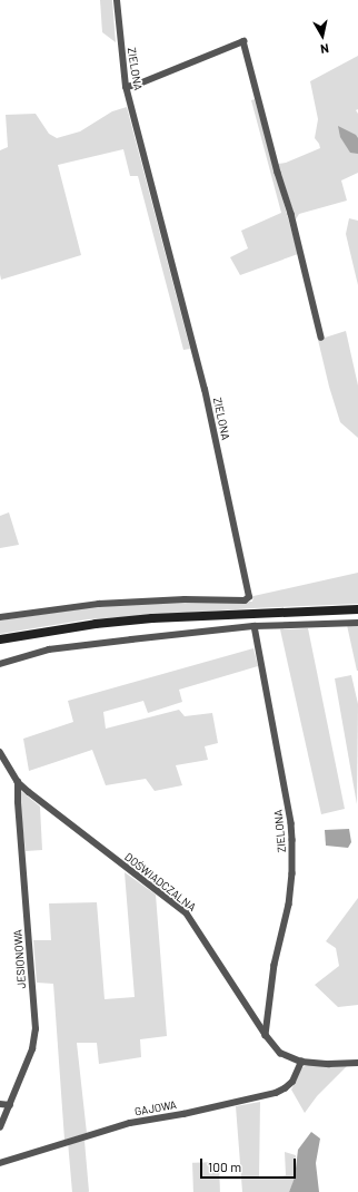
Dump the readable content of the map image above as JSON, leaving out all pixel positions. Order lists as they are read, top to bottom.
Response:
{
  "streets": {
    "street": [
      "ZIELONA",
      "DOŚWIADCZALNA",
      "JESIONOWA",
      "GAJOWA"
    ]
  },
  "crossings": [
    ["ZIELONA", "DOŚWIADCZALNA"],
    ["DOŚWIADCZALNA", "JESIONOWA"],
    ["DOŚWIADCZALNA", "GAJOWA"]
  ],
  "scale_bar": "100 m",
  "north": "bottom"
}
